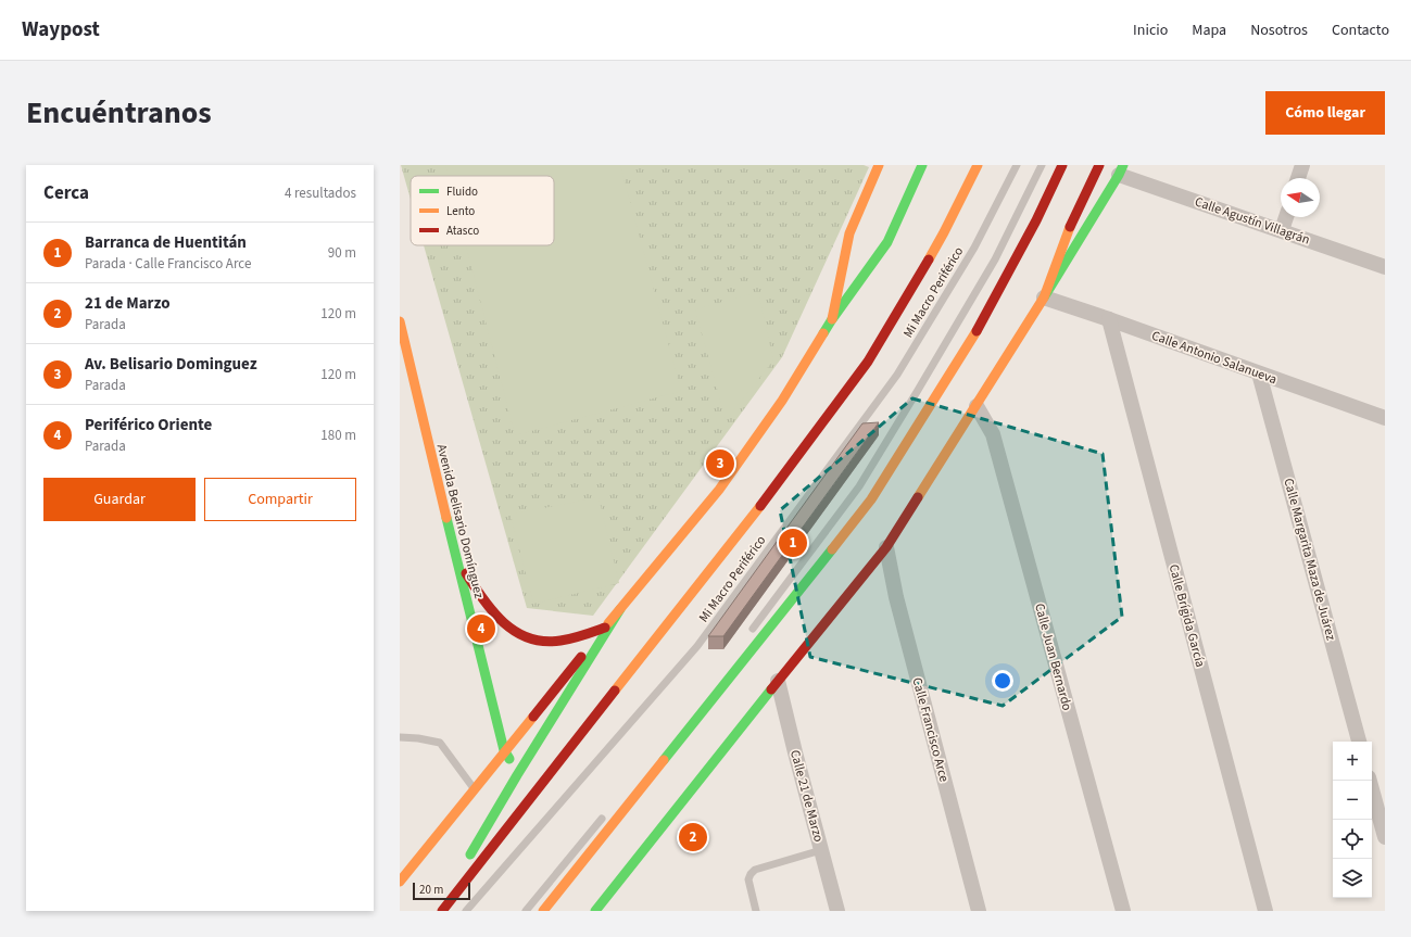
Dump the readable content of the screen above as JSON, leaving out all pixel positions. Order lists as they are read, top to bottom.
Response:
{
  "streets": {
    "main road": ["Avenida Belisario Domínguez"],
    "street": [
      "Calle Agustín Villagrán",
      "Calle Antonio Salanueva",
      "Calle Margarita Maza de Juárez",
      "Calle Brígida García",
      "Calle Juan Bernardo",
      "Calle Francisco Arce",
      "Calle 21 de Marzo"
    ],
    "lane": ["Mi Macro Periférico"]
  },
  "crossings": [
    ["Calle Antonio Salanueva", "Calle Margarita Maza de Juárez"],
    ["Calle Antonio Salanueva", "Calle Brígida García"]
  ],
  "legend": ["Fluido", "Lento", "Atasco"],
  "scale_bar": "20 m",
  "north": "left",
  "page": {
    "header": "Waypost",
    "nav": [
      "Inicio",
      "Mapa",
      "Nosotros",
      "Contacto"
    ],
    "title": "Encuéntranos",
    "buttons": [
      "Cómo llegar",
      ["Guardar", "Compartir"]
    ],
    "heading": ["Cerca", "4 resultados"],
    "list": [
      {
        "mark": "1",
        "name": "Barranca de Huentitán",
        "note": "Parada · Calle Francisco Arce",
        "value": "90 m"
      },
      {
        "mark": "2",
        "name": "21 de Marzo",
        "note": "Parada",
        "value": "120 m"
      },
      {
        "mark": "3",
        "name": "Av. Belisario Dominguez",
        "note": "Parada",
        "value": "120 m"
      },
      {
        "mark": "4",
        "name": "Periférico Oriente",
        "note": "Parada",
        "value": "180 m"
      }
    ],
    "pins": [
      "3",
      "1",
      "4",
      "2"
    ],
    "map_buttons": ["+", "−"],
    "scale": "20 m"
  }
}
